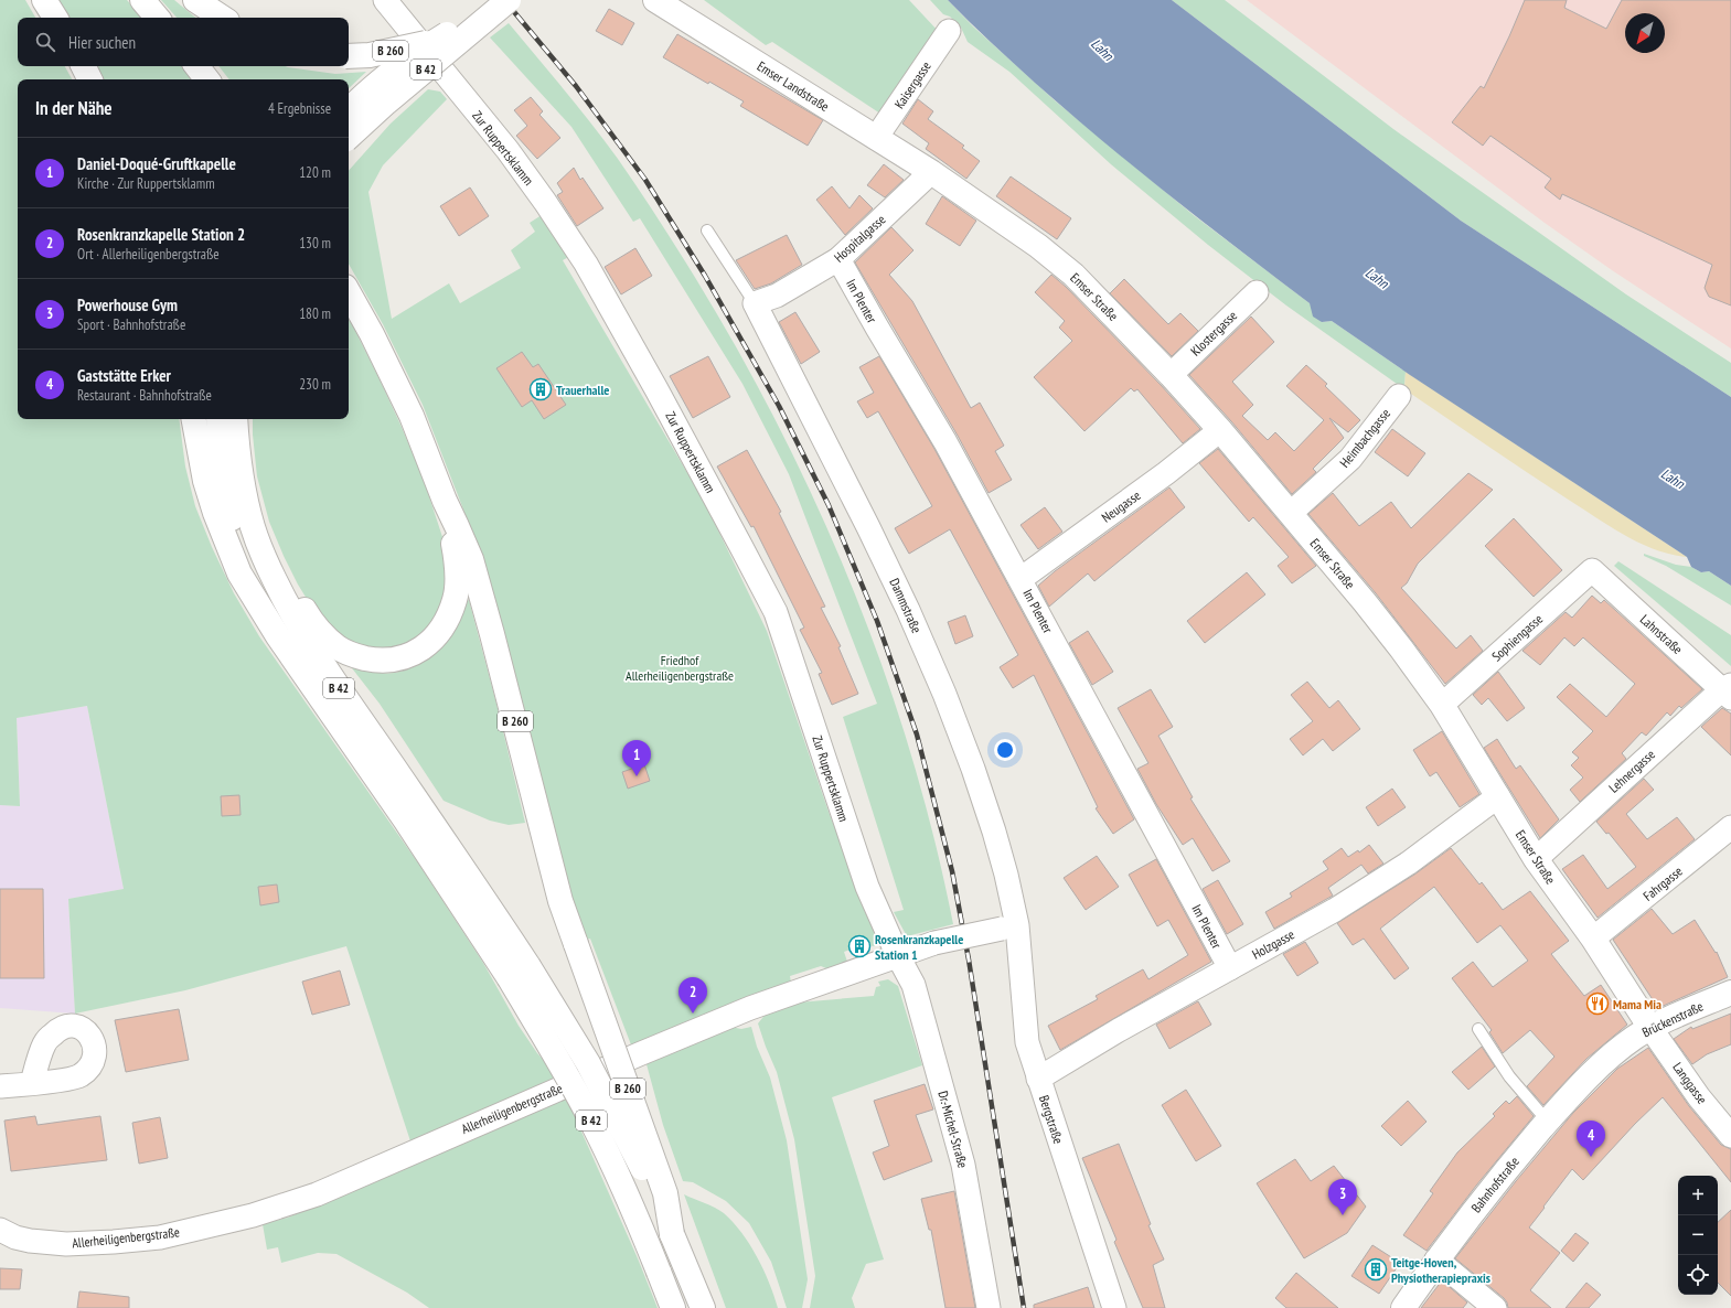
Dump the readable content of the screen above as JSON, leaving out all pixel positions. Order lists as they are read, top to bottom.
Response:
{
  "streets": {
    "main road": [
      "B 260",
      "B 42",
      "Emser Landstraße",
      "Emser Straße",
      "Brückenstraße",
      "Bahnhofstraße"
    ],
    "street": [
      "Kaisergasse",
      "Zur Ruppertsklamm",
      "Hospitalgasse",
      "Im Plenter",
      "Klostergasse",
      "Heimbachgasse",
      "Neugasse",
      "Dammstraße",
      "Lahnstraße",
      "Sophiengasse",
      "Lehnergasse",
      "Fahrgasse",
      "Holzgasse",
      "Langgasse",
      "Allerheiligenbergstraße",
      "Bergstraße",
      "Dr.-Michel-Straße"
    ]
  },
  "crossings": [
    ["B 260", "B 42"],
    ["Kaisergasse", "Emser Landstraße"],
    ["Emser Landstraße", "Hospitalgasse"],
    ["Emser Landstraße", "Emser Straße"],
    ["Zur Ruppertsklamm", "Allerheiligenbergstraße"],
    ["Zur Ruppertsklamm", "Dr.-Michel-Straße"],
    ["Hospitalgasse", "Emser Straße"],
    ["Hospitalgasse", "Im Plenter"],
    ["Hospitalgasse", "Dammstraße"],
    ["Emser Straße", "Klostergasse"],
    ["Emser Straße", "Heimbachgasse"],
    ["Emser Straße", "Neugasse"],
    ["Emser Straße", "Sophiengasse"],
    ["Emser Straße", "Lehnergasse"],
    ["Emser Straße", "Fahrgasse"],
    ["Emser Straße", "Holzgasse"],
    ["Emser Straße", "Brückenstraße"],
    ["Emser Straße", "Langgasse"],
    ["Im Plenter", "Neugasse"],
    ["Im Plenter", "Holzgasse"],
    ["Dammstraße", "Allerheiligenbergstraße"],
    ["Dammstraße", "Bergstraße"],
    ["Lahnstraße", "Sophiengasse"],
    ["Lahnstraße", "Lehnergasse"],
    ["Holzgasse", "Bergstraße"],
    ["Brückenstraße", "Langgasse"],
    ["Brückenstraße", "Bahnhofstraße"],
    ["Allerheiligenbergstraße", "Bergstraße"],
    ["Allerheiligenbergstraße", "Dr.-Michel-Straße"]
  ],
  "water": ["Lahn"],
  "parks": ["Friedhof Allerheiligenbergstraße"],
  "places": {
    "building": ["Trauerhalle", "Rosenkranzkapelle Station 1", "Teitge-Hoven, Physiotherapiepraxis"],
    "restaurant": ["Mama Mia"]
  },
  "north": "bottom left",
  "page": {
    "search": "Hier suchen",
    "heading": ["In der Nähe", "4 Ergebnisse"],
    "list": [
      {
        "mark": "1",
        "name": "Daniel-Doqué-Gruftkapelle",
        "note": "Kirche · Zur Ruppertsklamm",
        "value": "120 m"
      },
      {
        "mark": "2",
        "name": "Rosenkranzkapelle Station 2",
        "note": "Ort · Allerheiligenbergstraße",
        "value": "130 m"
      },
      {
        "mark": "3",
        "name": "Powerhouse Gym",
        "note": "Sport · Bahnhofstraße",
        "value": "180 m"
      },
      {
        "mark": "4",
        "name": "Gaststätte Erker",
        "note": "Restaurant · Bahnhofstraße",
        "value": "230 m"
      }
    ],
    "pins": [
      "1",
      "2",
      "4",
      "3"
    ],
    "map_buttons": ["+", "−"]
  }
}
